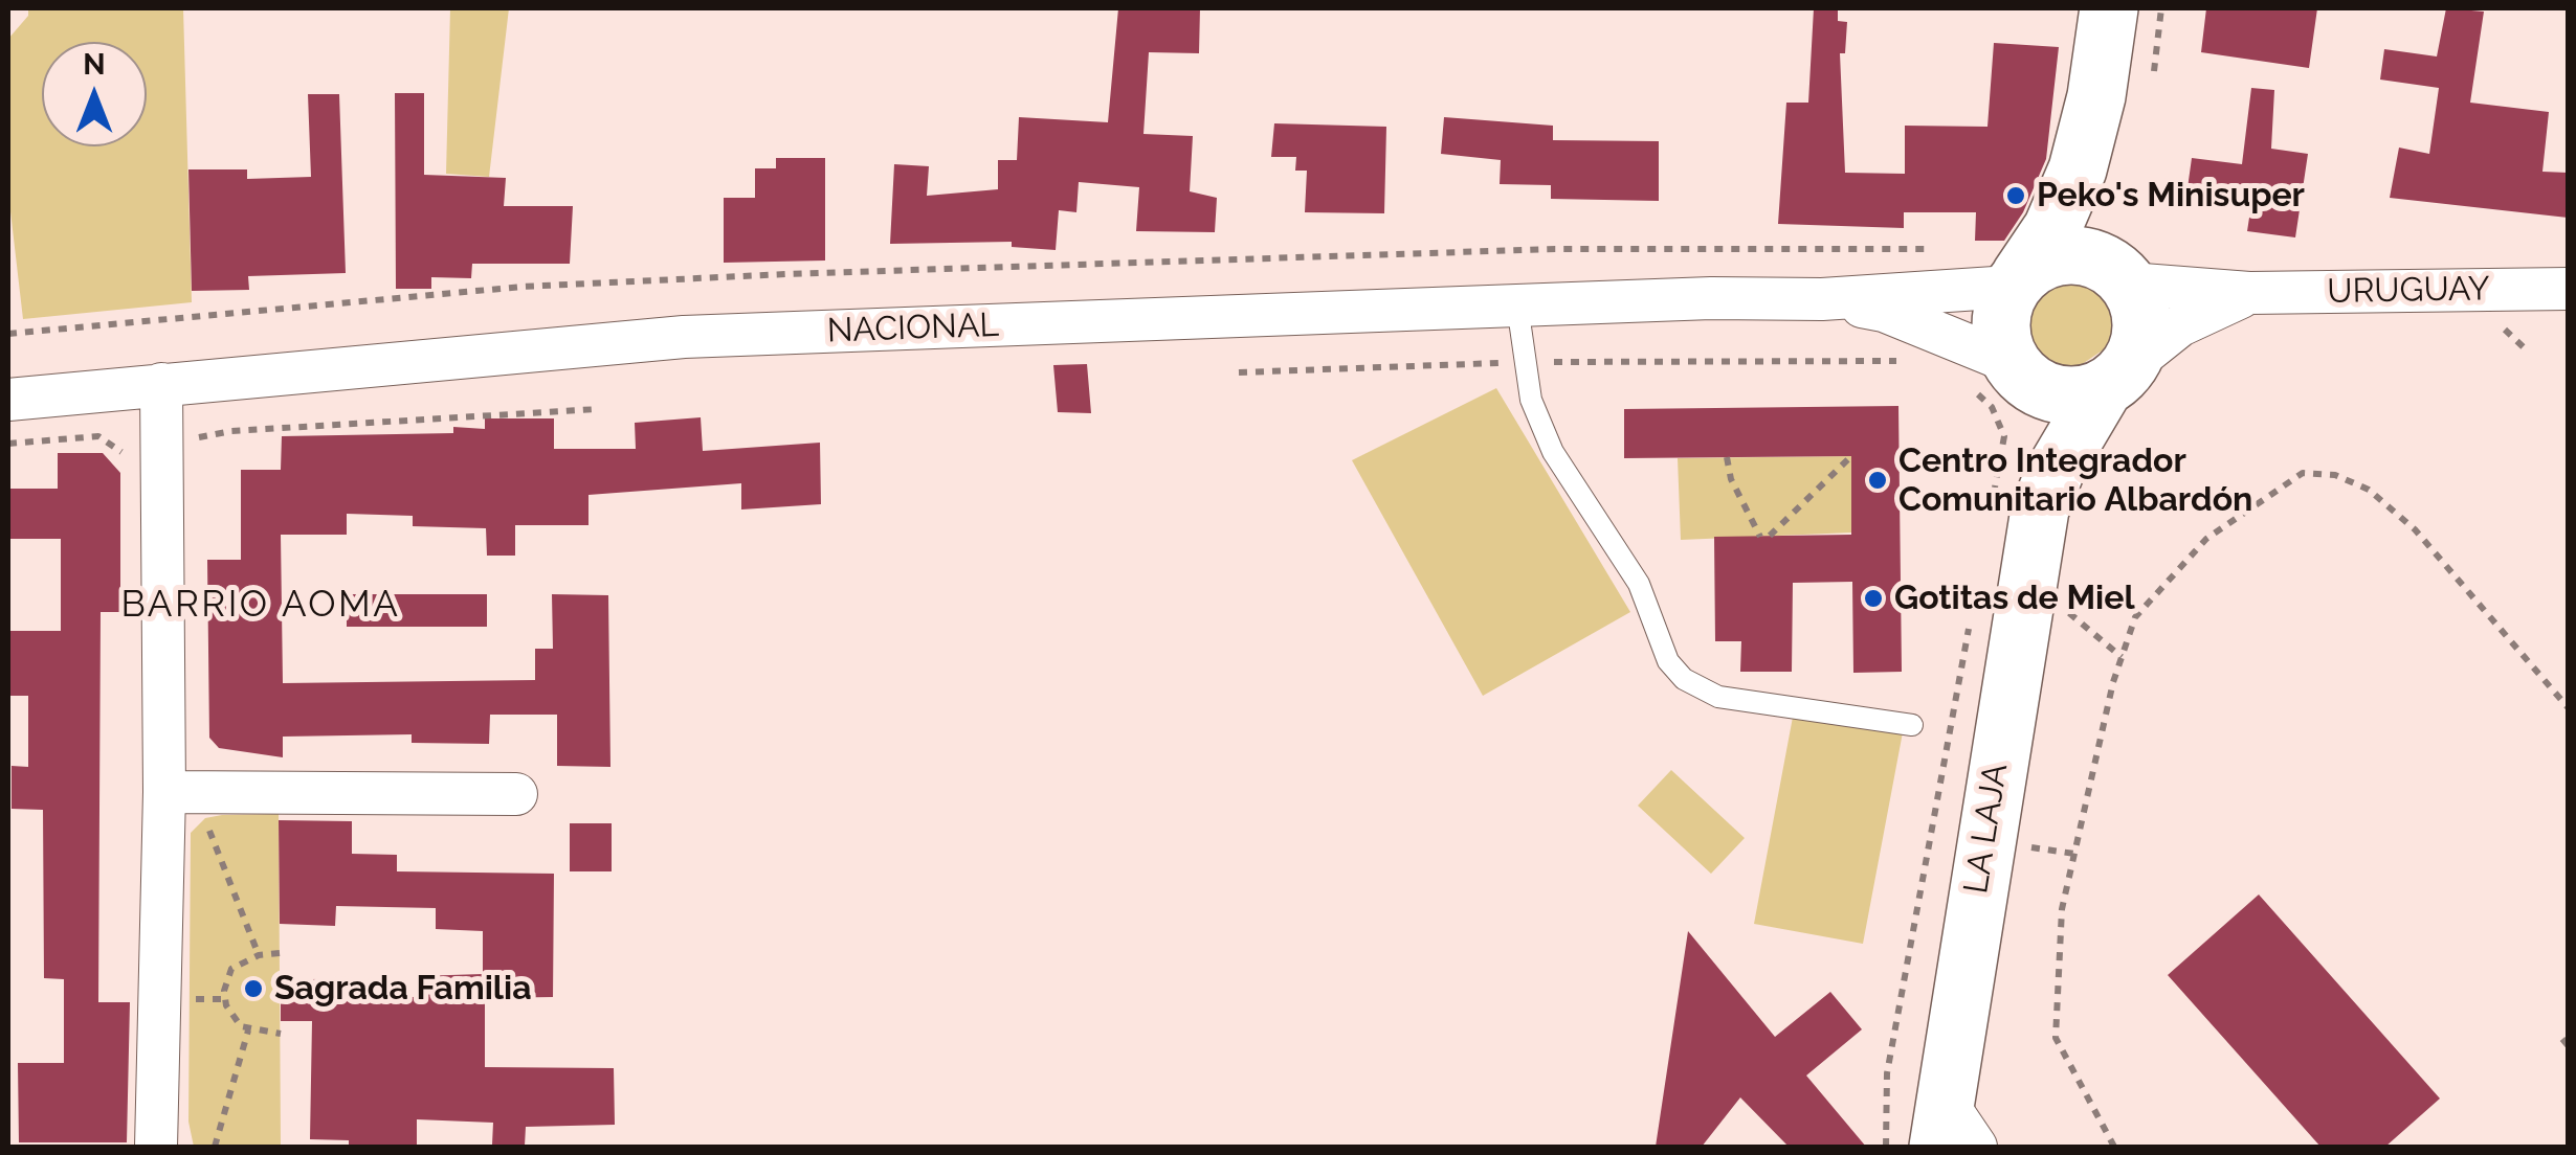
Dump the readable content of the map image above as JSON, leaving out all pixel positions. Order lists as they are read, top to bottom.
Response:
{
  "streets": {
    "main road": ["LA LAJA"],
    "street": ["URUGUAY", "NACIONAL"]
  },
  "crossings": [
    ["URUGUAY", "NACIONAL"],
    ["URUGUAY", "LA LAJA"],
    ["NACIONAL", "LA LAJA"]
  ],
  "districts": ["BARRIO AOMA"],
  "places": [
    "Peko's Minisuper",
    "Centro Integrador Comunitario Albardón",
    "Gotitas de Miel",
    "Sagrada Familia"
  ],
  "north": "top"
}
